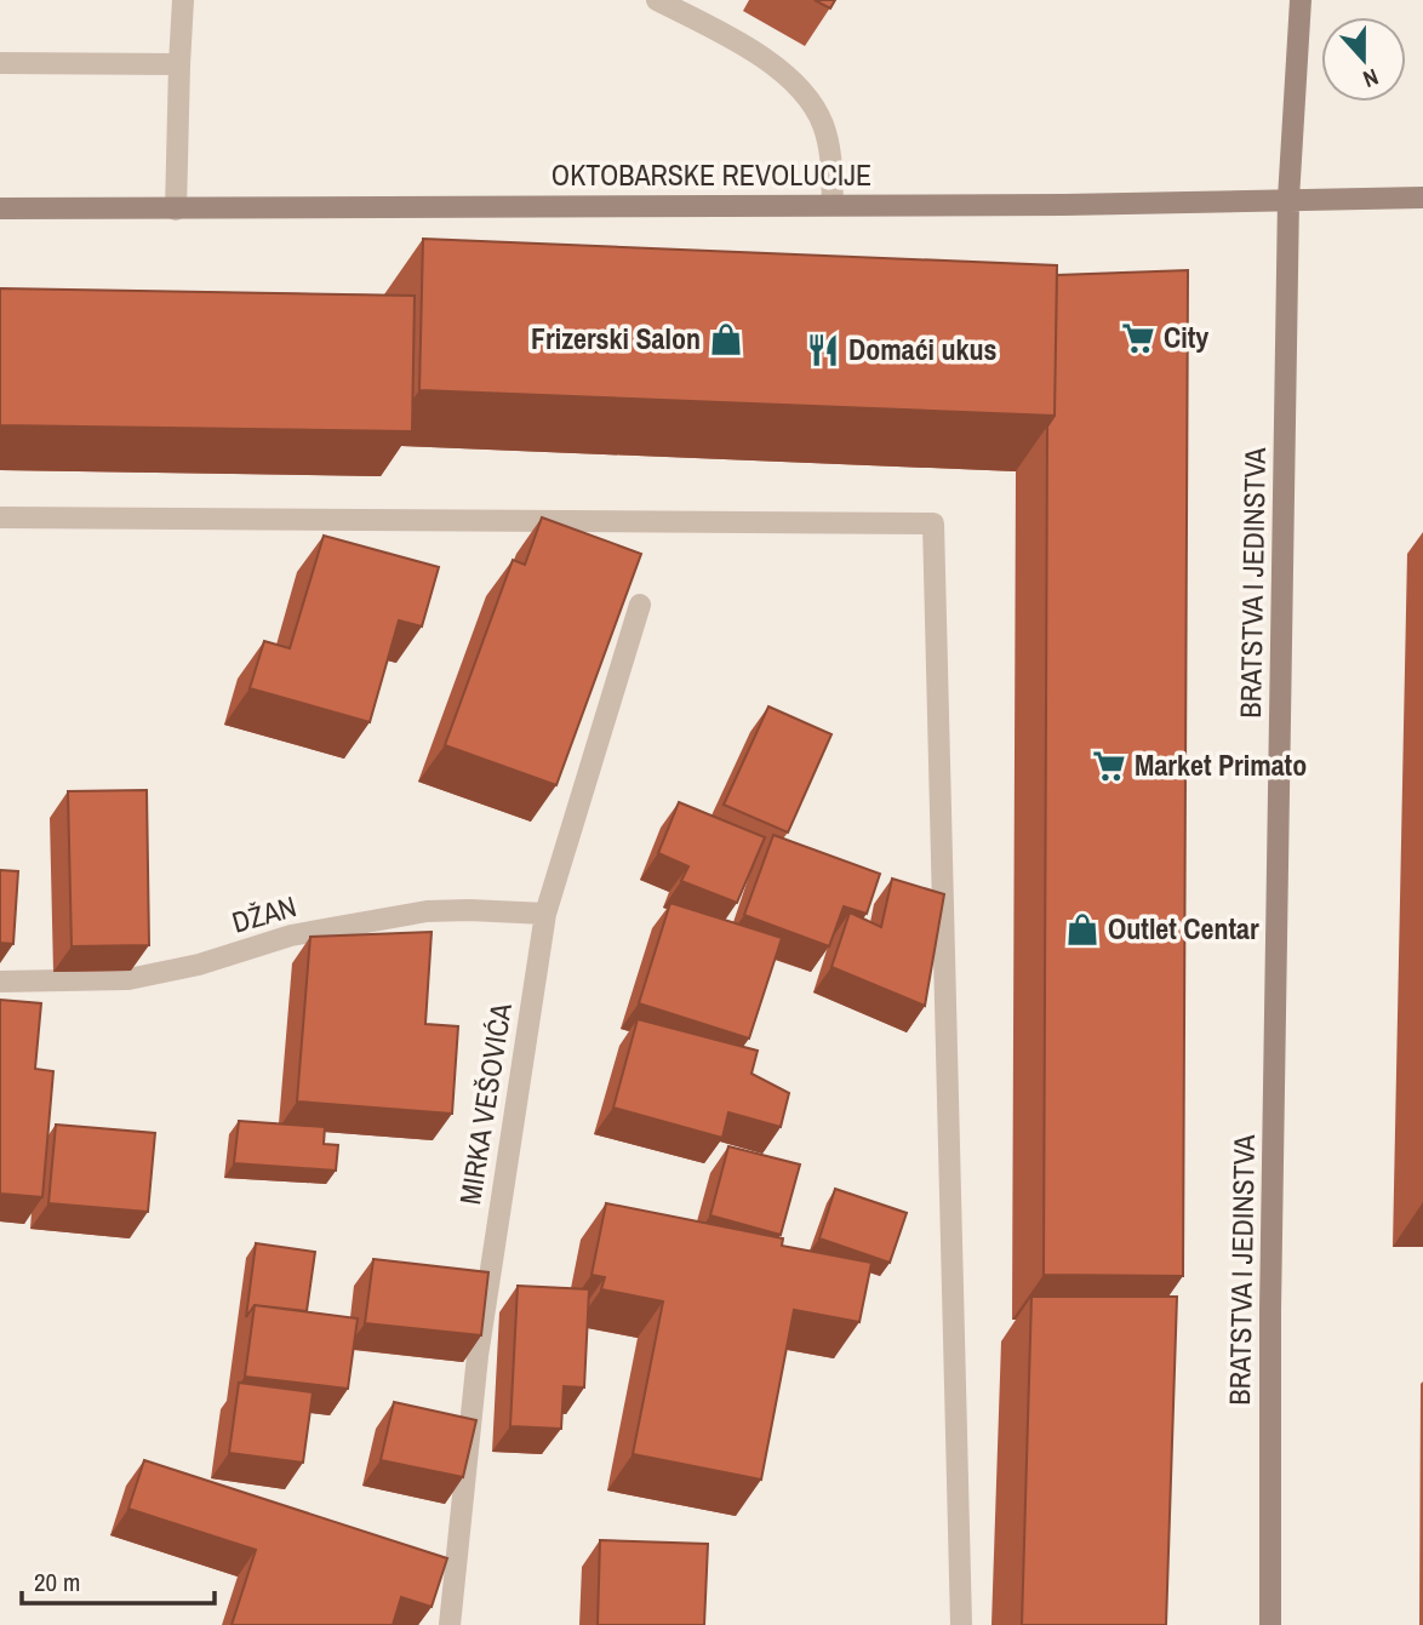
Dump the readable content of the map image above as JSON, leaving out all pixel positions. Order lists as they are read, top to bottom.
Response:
{
  "streets": {
    "main road": ["OKTOBARSKE REVOLUCIJE", "BRATSTVA I JEDINSTVA"],
    "street": ["DŽAN", "MIRKA VEŠOVIĆA"]
  },
  "crossings": [
    ["OKTOBARSKE REVOLUCIJE", "BRATSTVA I JEDINSTVA"],
    ["DŽAN", "MIRKA VEŠOVIĆA"]
  ],
  "places": {
    "supermarket": ["City", "Market Primato"],
    "shop": ["Frizerski Salon", "Outlet Centar"],
    "restaurant": ["Domaći ukus"]
  },
  "scale_bar": "20 m",
  "north": "bottom"
}
